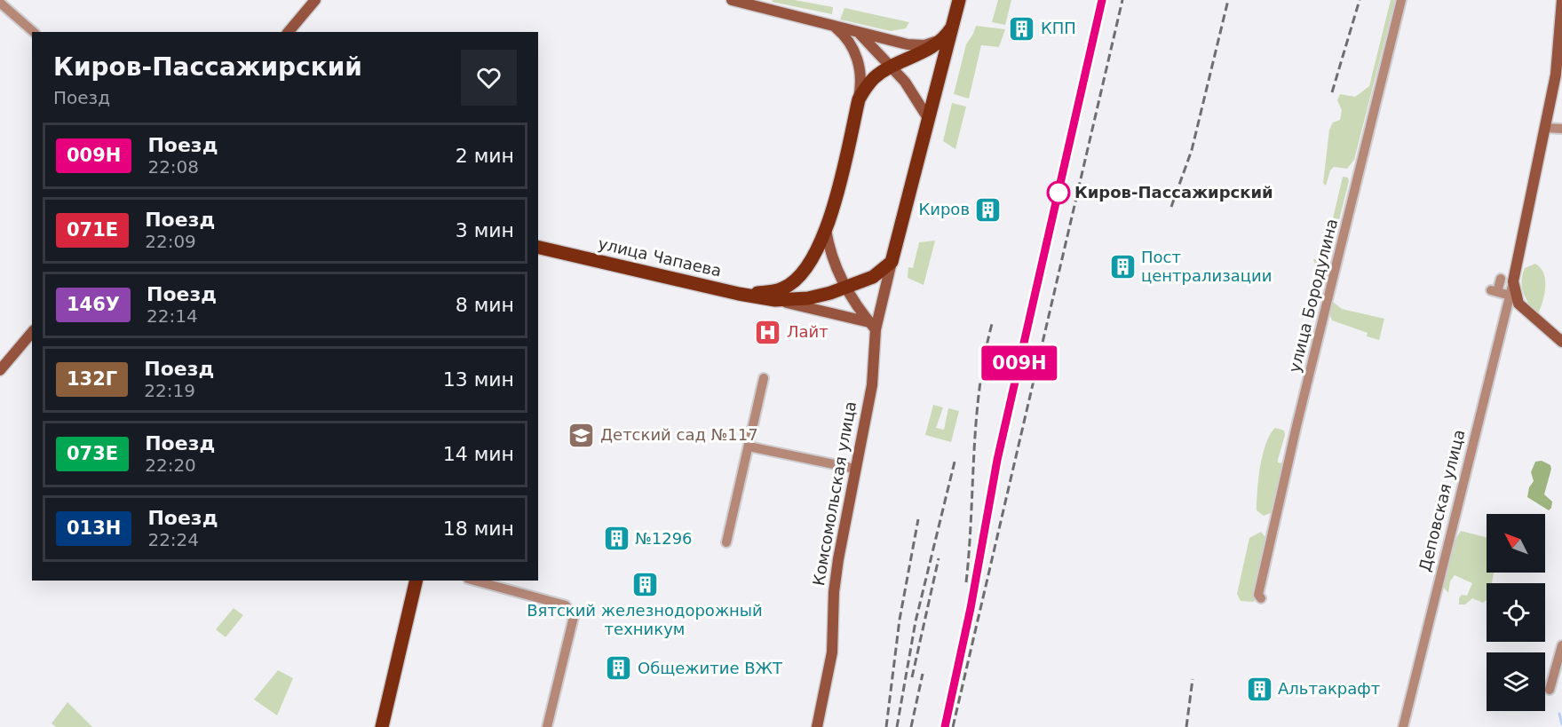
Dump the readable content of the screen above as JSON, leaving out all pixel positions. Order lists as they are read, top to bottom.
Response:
{
  "streets": {
    "main road": ["улица Чапаева", "Комсомольская улица", "Деповская улица"],
    "street": ["улица Бородулина"]
  },
  "crossings": [
    ["улица Чапаева", "Комсомольская улица"]
  ],
  "places": {
    "building": [
      "КПП",
      "Киров",
      "Пост централизации",
      "№1296",
      "Вятский железнодорожный техникум",
      "Общежитие ВЖТ",
      "Альтакрафт"
    ],
    "other": ["Киров-Пассажирский"],
    "hospital": ["Лайт"],
    "school or university": ["Детский сад №117"]
  },
  "north": "top left",
  "page": {
    "on_map": "009Н",
    "heading": ["Киров-Пассажирский", "Поезд"],
    "list": [
      {
        "mark": "009Н",
        "name": "Поезд",
        "note": "22:08",
        "value": "2 мин"
      },
      {
        "mark": "071Е",
        "name": "Поезд",
        "note": "22:09",
        "value": "3 мин"
      },
      {
        "mark": "146У",
        "name": "Поезд",
        "note": "22:14",
        "value": "8 мин"
      },
      {
        "mark": "132Г",
        "name": "Поезд",
        "note": "22:19",
        "value": "13 мин"
      },
      {
        "mark": "073Е",
        "name": "Поезд",
        "note": "22:20",
        "value": "14 мин"
      },
      {
        "mark": "013Н",
        "name": "Поезд",
        "note": "22:24",
        "value": "18 мин"
      }
    ]
  }
}
